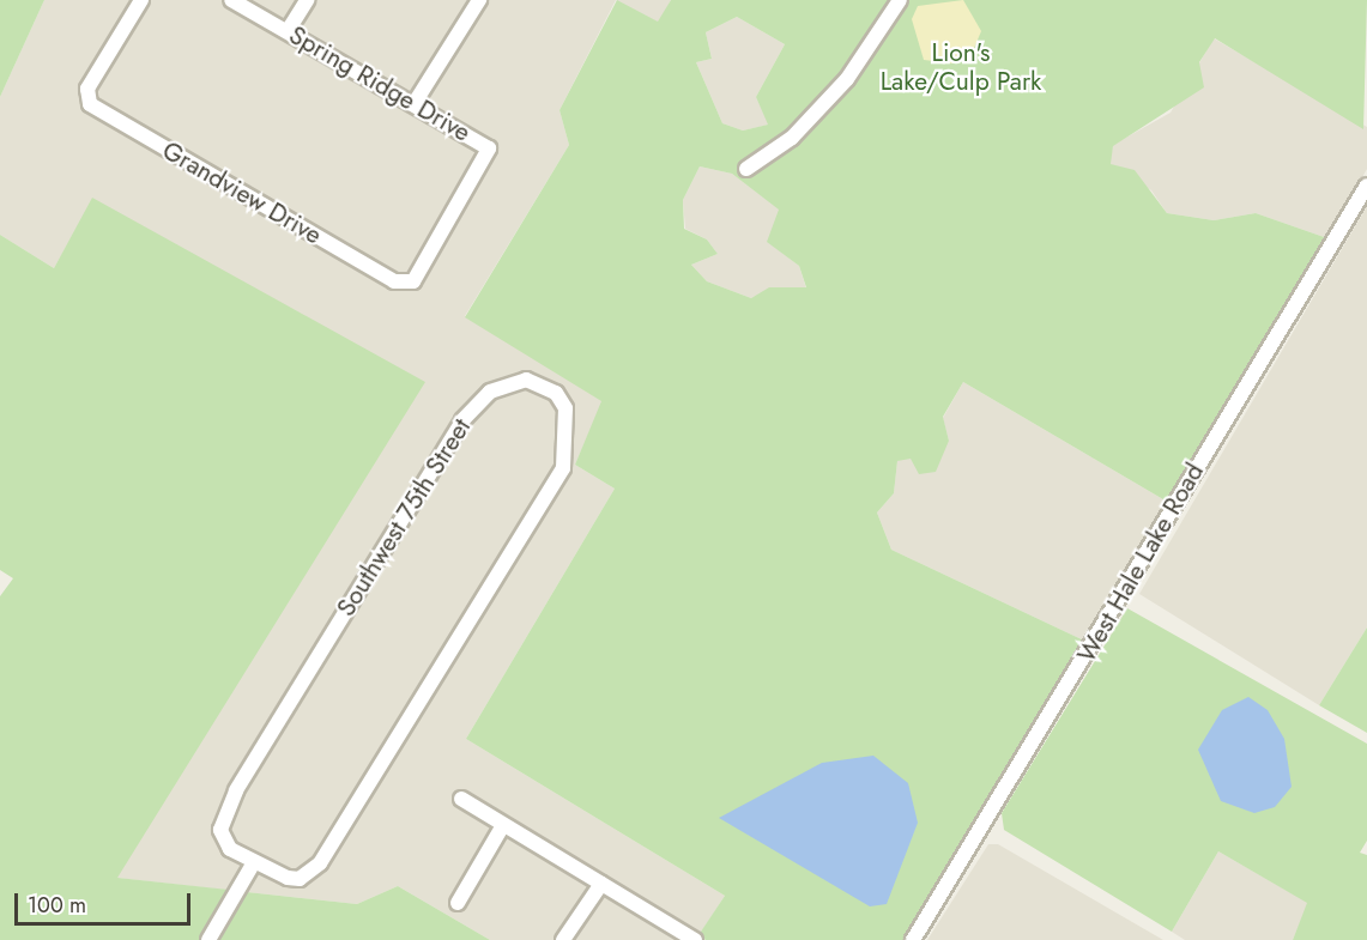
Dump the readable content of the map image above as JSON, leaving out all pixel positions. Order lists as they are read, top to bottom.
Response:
{
  "streets": {
    "street": [
      "Spring Ridge Drive",
      "Grandview Drive",
      "Southwest 75th Street",
      "West Hale Lake Road"
    ]
  },
  "crossings": [
    ["Spring Ridge Drive", "Grandview Drive"]
  ],
  "parks": ["Lion's Lake/Culp Park"],
  "scale_bar": "100 m"
}
